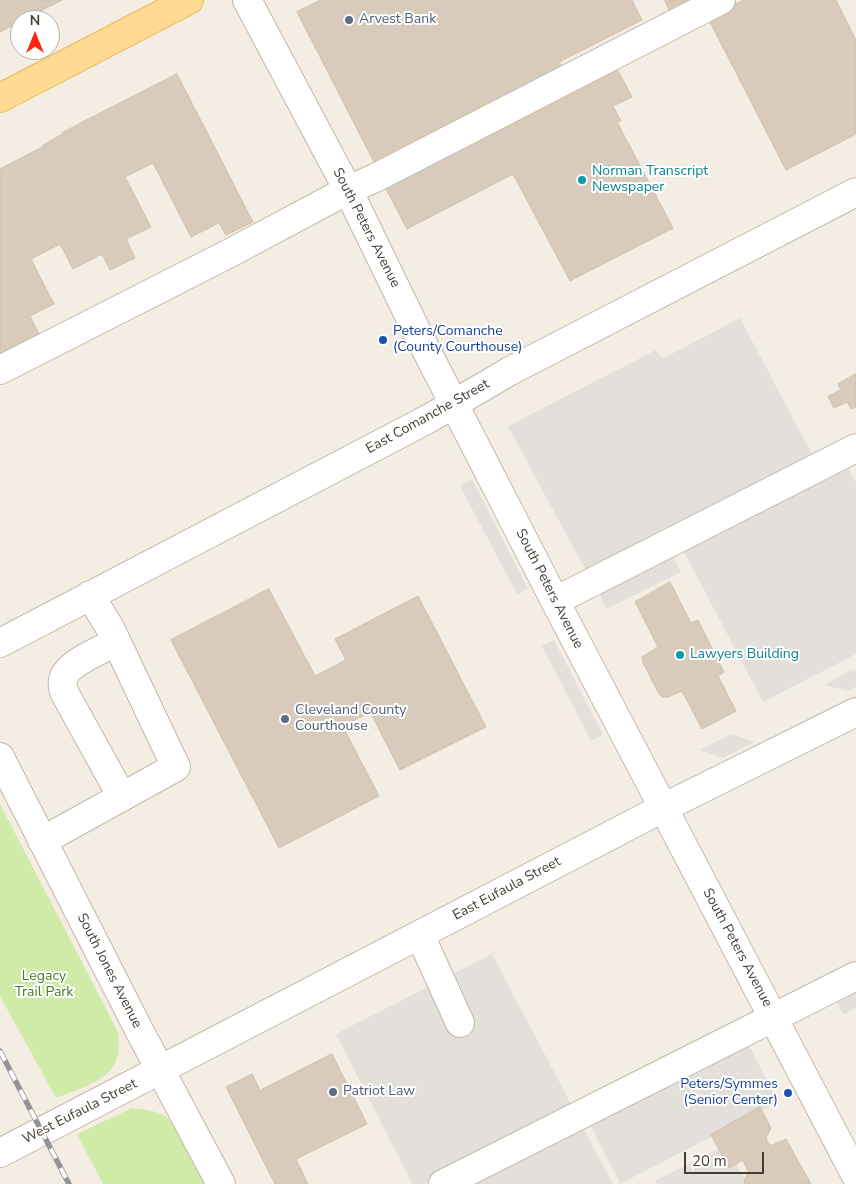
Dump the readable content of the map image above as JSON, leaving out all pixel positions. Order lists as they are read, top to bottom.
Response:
{
  "streets": {
    "street": [
      "South Peters Avenue",
      "East Comanche Street",
      "East Eufaula Street",
      "South Jones Avenue",
      "West Eufaula Street"
    ]
  },
  "crossings": [
    ["South Peters Avenue", "East Comanche Street"],
    ["South Peters Avenue", "East Eufaula Street"],
    ["East Eufaula Street", "South Jones Avenue"],
    ["East Eufaula Street", "West Eufaula Street"],
    ["South Jones Avenue", "West Eufaula Street"]
  ],
  "parks": ["Legacy Trail Park"],
  "places": [
    "Arvest Bank",
    "Norman Transcript Newspaper",
    "Peters/Comanche (County Courthouse)",
    "Lawyers Building",
    "Cleveland County Courthouse",
    "Patriot Law",
    "Peters/Symmes (Senior Center)"
  ],
  "scale_bar": "20 m",
  "north": "top"
}
